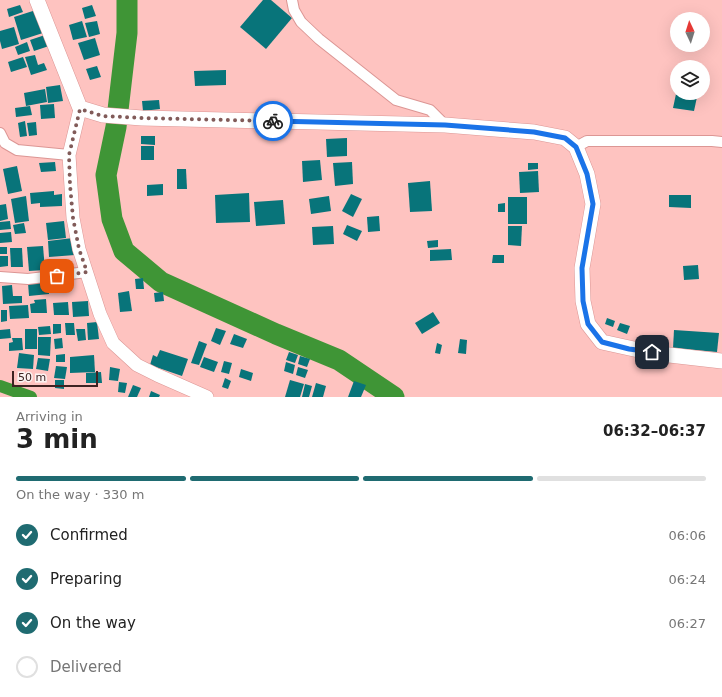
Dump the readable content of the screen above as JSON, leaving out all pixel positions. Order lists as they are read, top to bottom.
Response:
{
  "scale_bar": "50 m",
  "north": "top",
  "page": {
    "scale": "50 m",
    "heading": ["3 min", "Arriving in", "06:32–06:37"],
    "bar": "On the way · 330 m",
    "list": [
      ["Confirmed", "06:06"],
      ["Preparing", "06:24"],
      ["On the way", "06:27"],
      "Delivered"
    ]
  }
}
